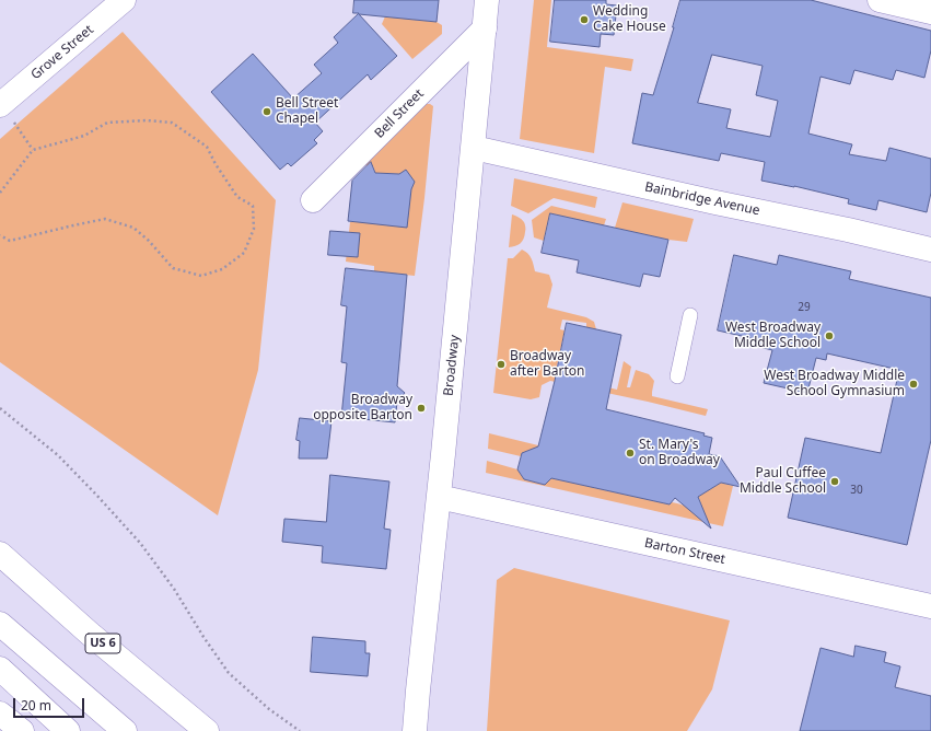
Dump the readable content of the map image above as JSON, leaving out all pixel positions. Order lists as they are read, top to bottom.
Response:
{
  "streets": {
    "main road": [
      "Grove Street",
      "Bell Street",
      "Bainbridge Avenue",
      "Broadway",
      "Barton Street",
      "US 6"
    ]
  },
  "crossings": [
    ["Bell Street", "Broadway"],
    ["Bainbridge Avenue", "Broadway"],
    ["Broadway", "Barton Street"]
  ],
  "places": [
    "Wedding Cake House",
    "Bell Street Chapel",
    "West Broadway Middle School",
    "Broadway after Barton",
    "West Broadway Middle School Gymnasium",
    "Broadway opposite Barton",
    "St. Mary's on Broadway",
    "Paul Cuffee Middle School"
  ],
  "house_numbers": ["29", "30"],
  "scale_bar": "20 m"
}
